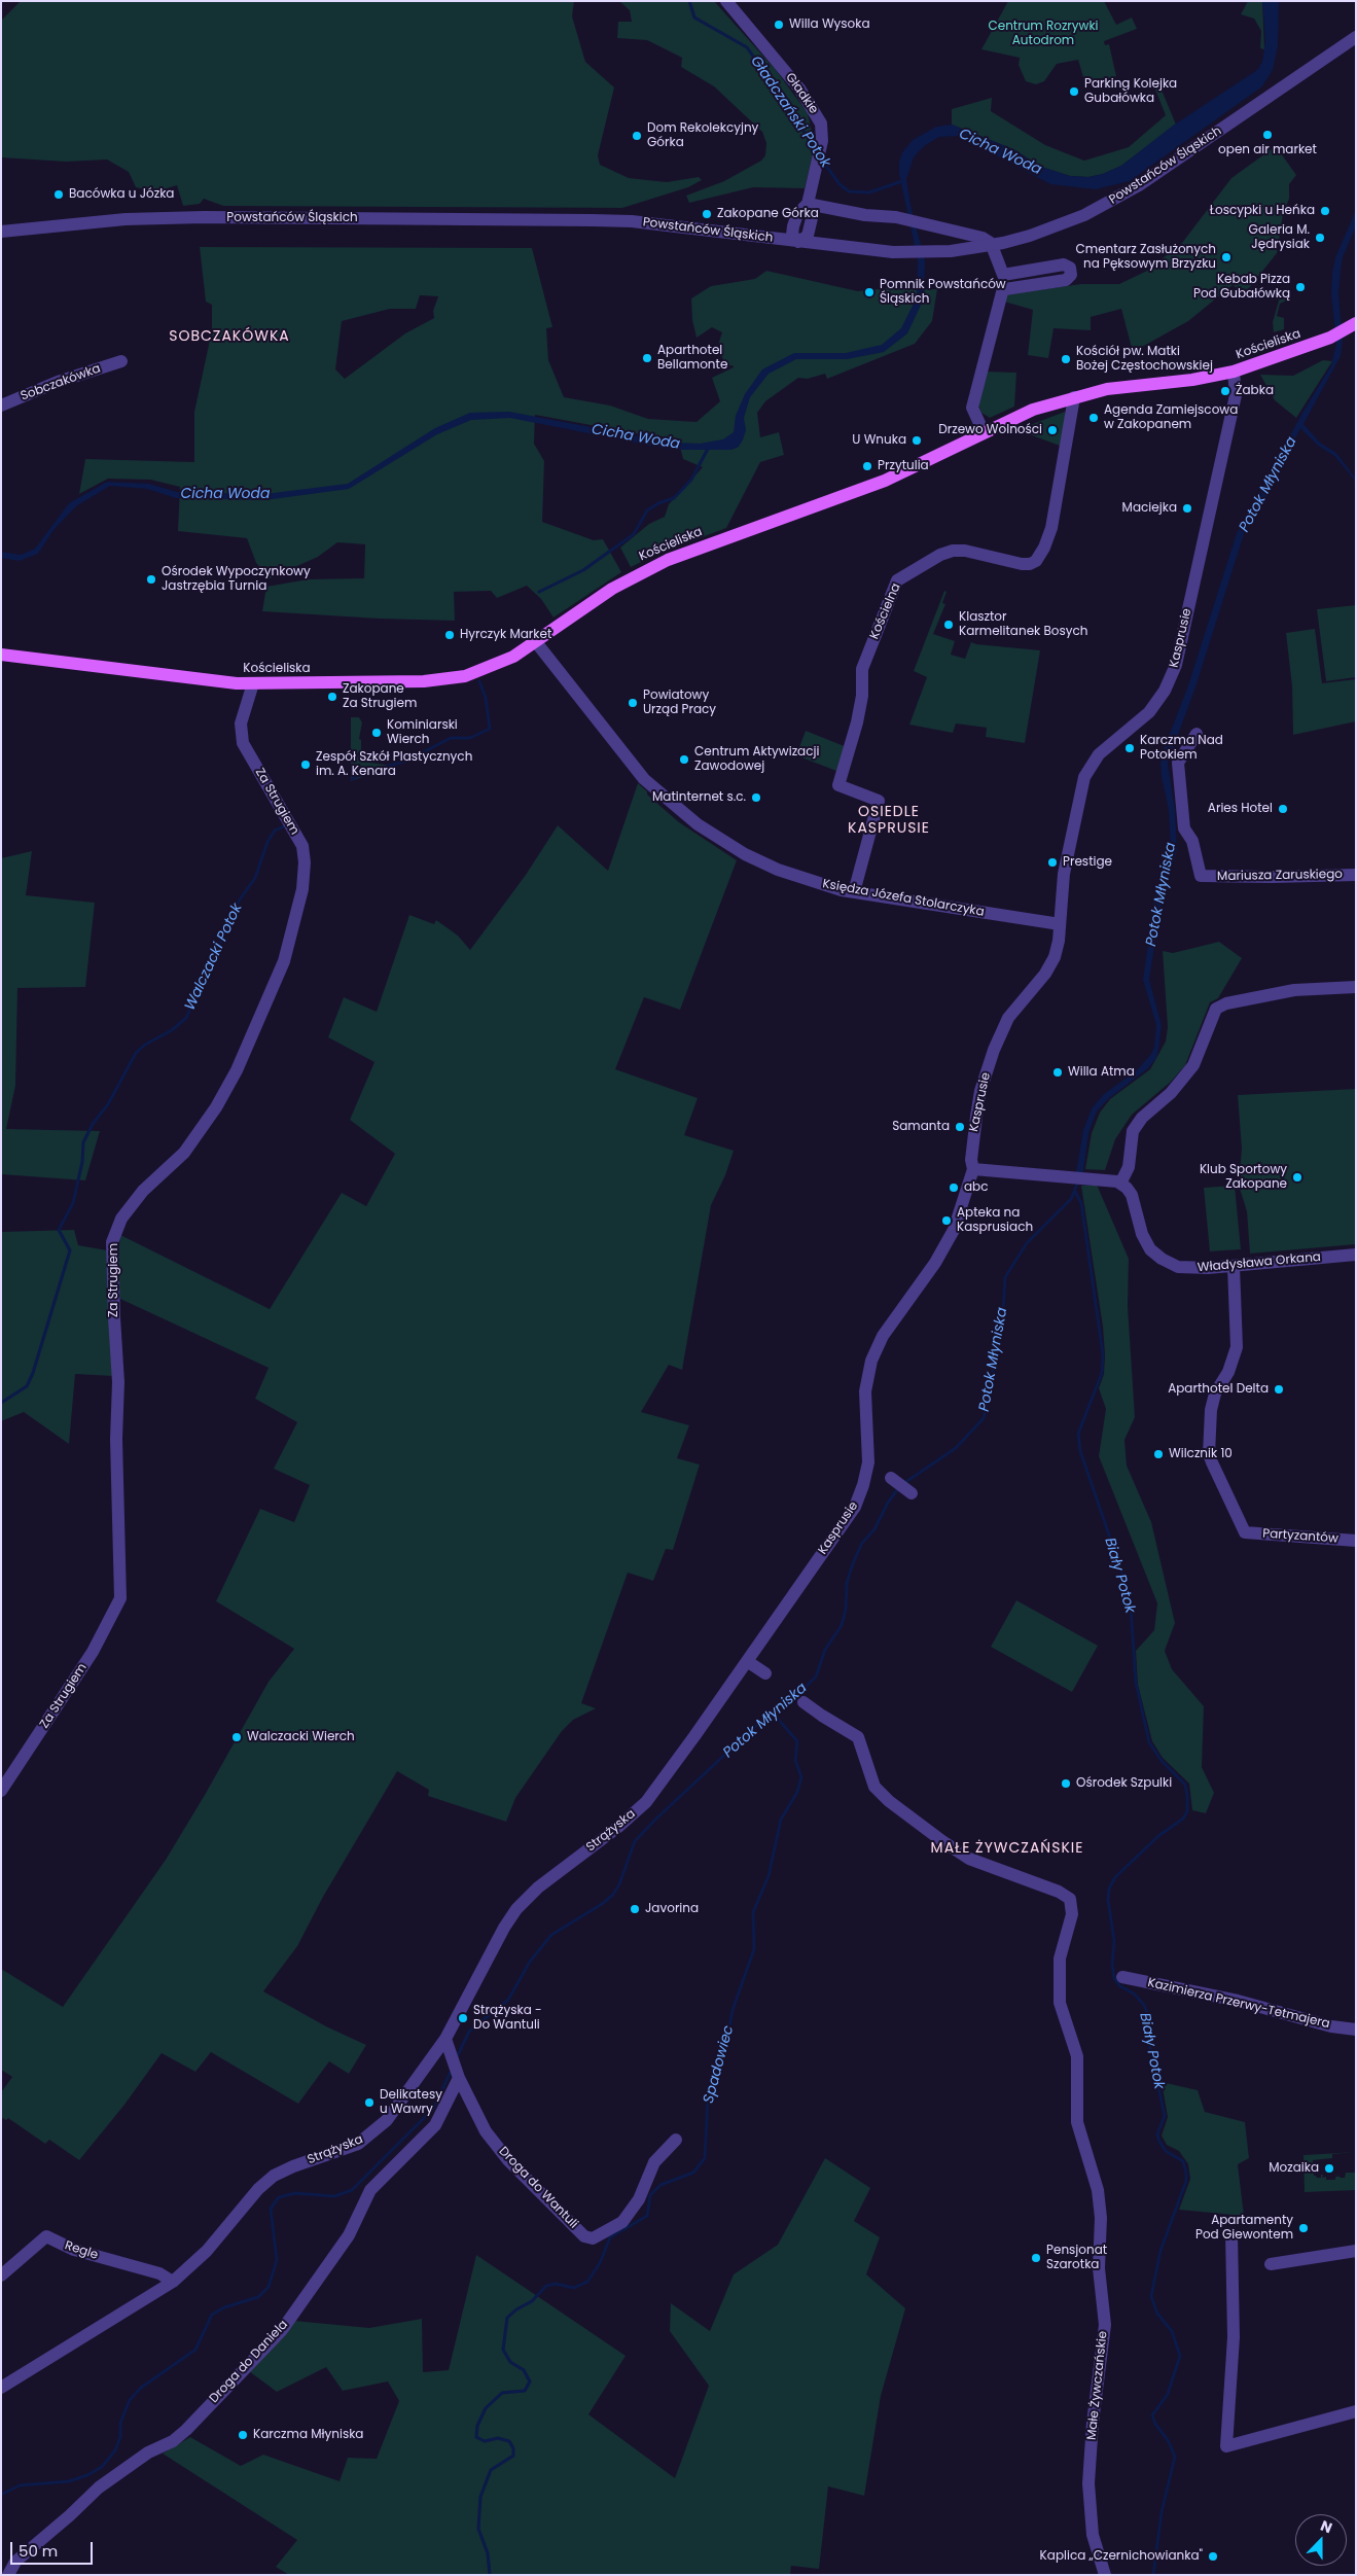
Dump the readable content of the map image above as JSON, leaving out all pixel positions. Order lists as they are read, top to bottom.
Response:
{
  "streets": {
    "main road": ["Kościeliska"],
    "street": [
      "Gładkie",
      "Powstańców Śląskich",
      "Sobczakówka",
      "Kościelna",
      "Kasprusie",
      "Za Strugiem",
      "Mariusza Zaruskiego",
      "Księdza Józefa Stolarczyka",
      "Władysława Orkana",
      "Partyzantów",
      "Strążyska",
      "Kazimierza Przerwy-Tetmajera",
      "Droga do Wantuli",
      "Regle",
      "Droga do Daniela",
      "Małe Żywczańskie"
    ]
  },
  "crossings": [
    ["Gładkie", "Powstańców Śląskich"],
    ["Kościeliska", "Kościelna"],
    ["Kościeliska", "Kasprusie"],
    ["Kościeliska", "Za Strugiem"],
    ["Kościeliska", "Księdza Józefa Stolarczyka"],
    ["Kościelna", "Księdza Józefa Stolarczyka"],
    ["Kasprusie", "Księdza Józefa Stolarczyka"],
    ["Kasprusie", "Strążyska"],
    ["Władysława Orkana", "Partyzantów"],
    ["Strążyska", "Droga do Wantuli"],
    ["Strążyska", "Regle"],
    ["Droga do Wantuli", "Droga do Daniela"]
  ],
  "districts": ["SOBCZAKÓWKA", "OSIEDLE KASPRUSIE", "MAŁE ŻYWCZAŃSKIE"],
  "water": [
    "Gładczański Potok",
    "Cicha Woda",
    "Potok Młyniska",
    "Walczacki Potok",
    "Biały Potok",
    "Spadowiec"
  ],
  "parks": ["Centrum Rozrywki Autodrom"],
  "places": [
    "Willa Wysoka",
    "Parking Kolejka Gubałówka",
    "open air market",
    "Dom Rekolekcyjny Górka",
    "Bacówka u Józka",
    "Łoscypki u Heńka",
    "Zakopane Górka",
    "Galeria M. Jędrysiak",
    "Cmentarz Zasłużonych na Pęksowym Brzyzku",
    "Kebab Pizza Pod Gubałówką",
    "Pomnik Powstańców Śląskich",
    "Aparthotel Bellamonte",
    "Kościół pw. Matki Bożej Częstochowskiej",
    "Żabka",
    "Agenda Zamiejscowa w Zakopanem",
    "Drzewo Wolności",
    "U Wnuka",
    "Przytulia",
    "Maciejka",
    "Ośrodek Wypoczynkowy Jastrzębia Turnia",
    "Klasztor Karmelitanek Bosych",
    "Hyrczyk Market",
    "Zakopane Za Strugiem",
    "Powiatowy Urząd Pracy",
    "Kominiarski Wierch",
    "Karczma Nad Potokiem",
    "Centrum Aktywizacji Zawodowej",
    "Zespół Szkół Plastycznych im. A. Kenara",
    "Matinternet s.c.",
    "Aries Hotel",
    "Prestige",
    "Willa Atma",
    "Samanta",
    "Klub Sportowy Zakopane",
    "abc",
    "Apteka na Kasprusiach",
    "Aparthotel Delta",
    "Wilcznik 10",
    "Walczacki Wierch",
    "Ośrodek Szpulki",
    "Javorina",
    "Strążyska - Do Wantuli",
    "Delikatesy u Wawry",
    "Mozaika",
    "Apartamenty Pod Giewontem",
    "Pensjonat Szarotka",
    "Karczma Młyniska",
    "Kaplica „Czernichowianka\""
  ],
  "scale_bar": "50 m",
  "north": "top"
}
